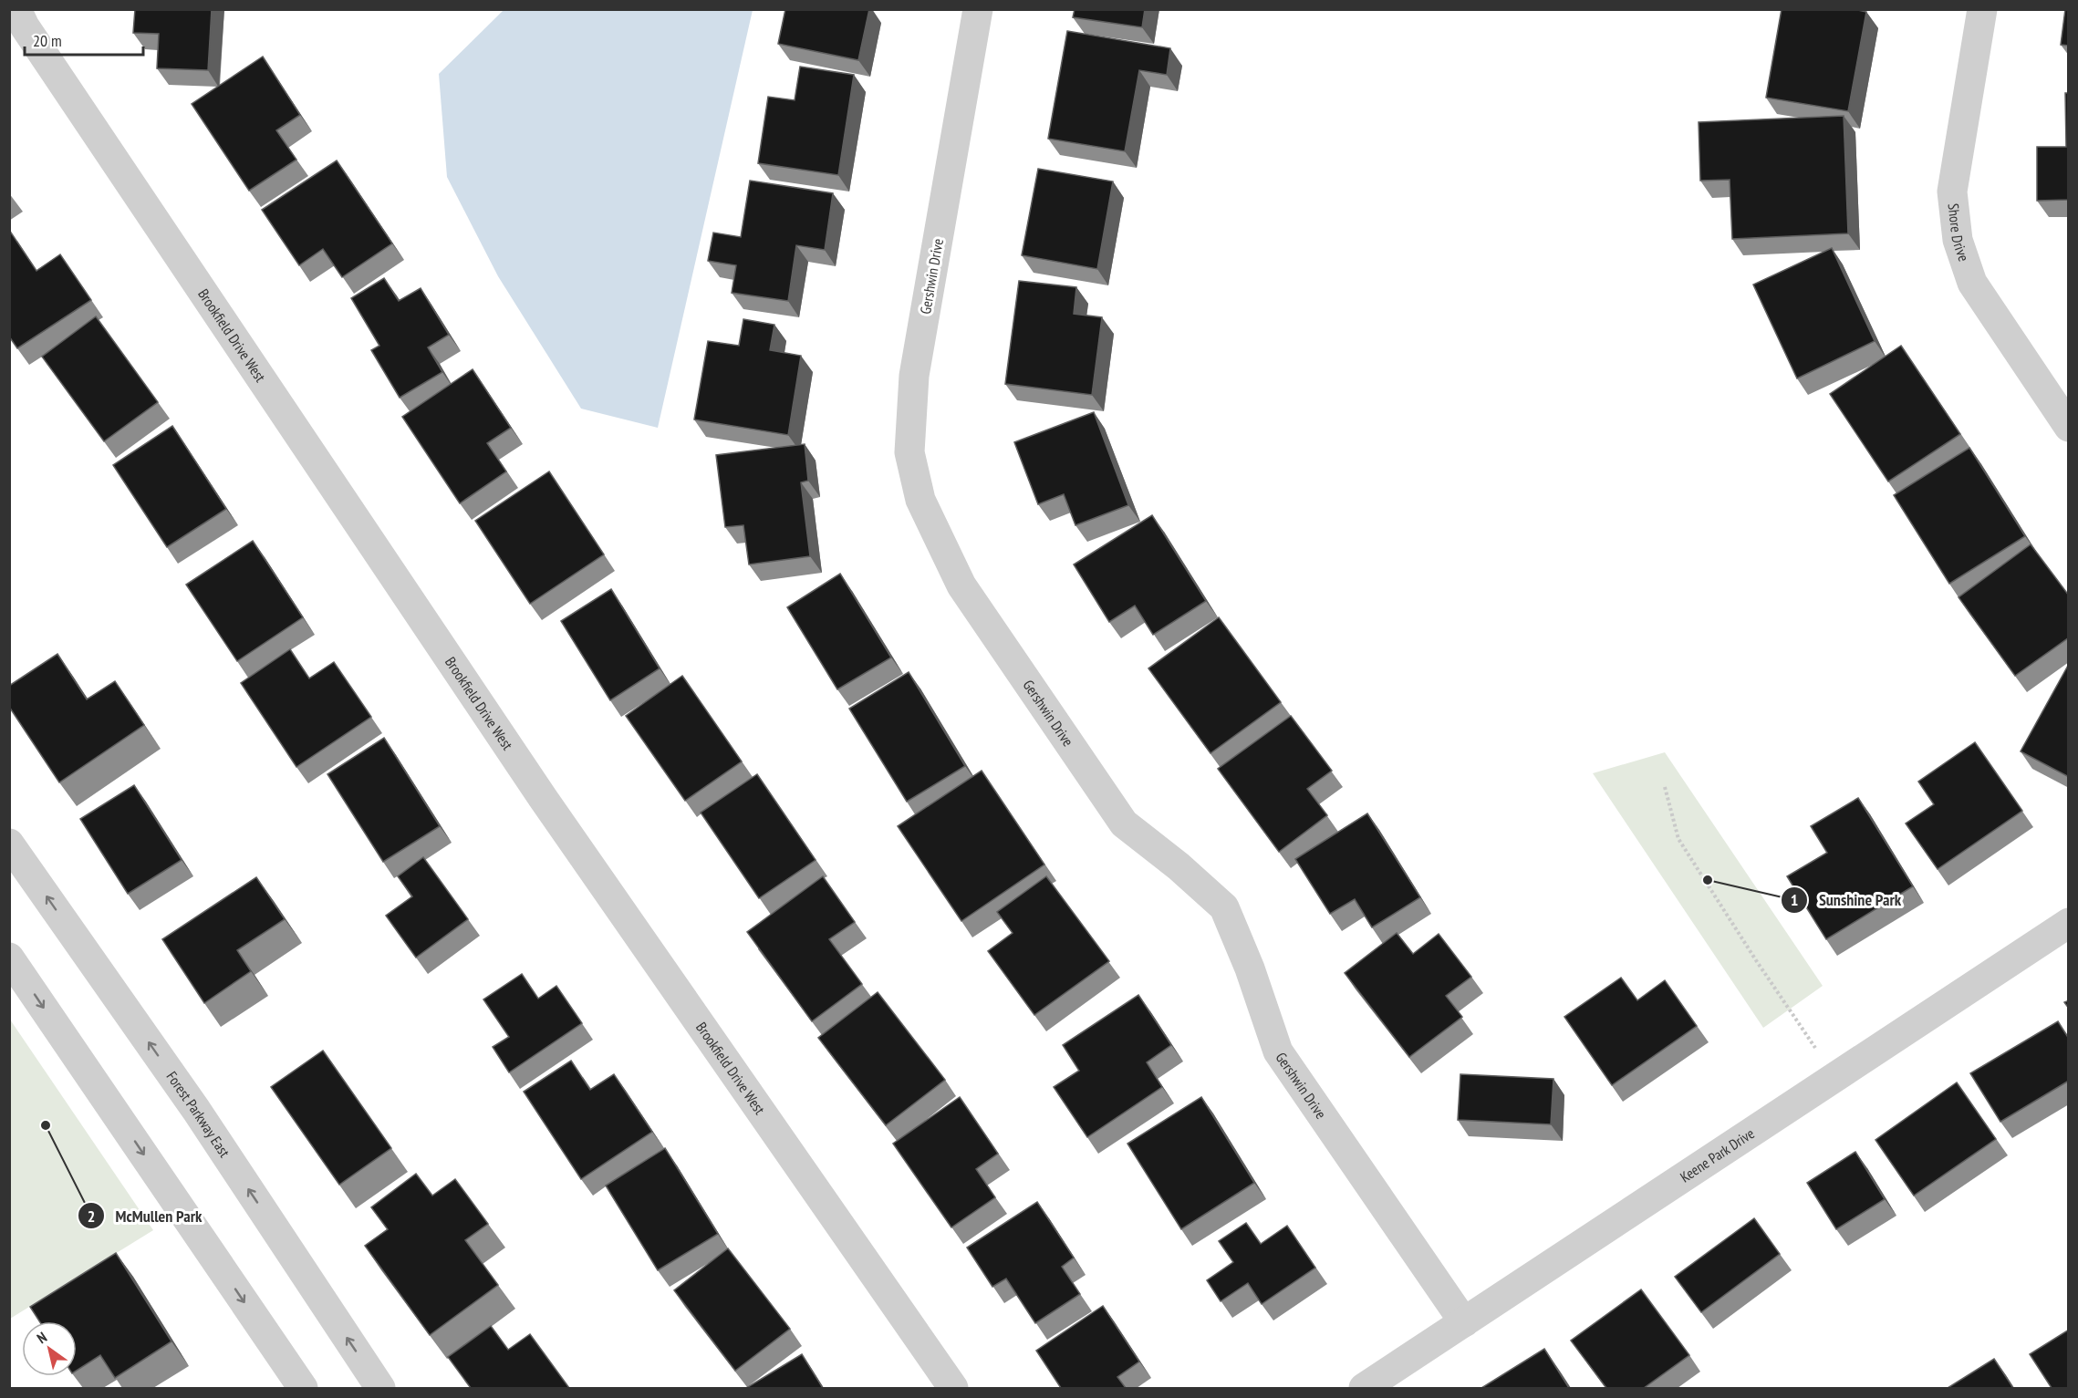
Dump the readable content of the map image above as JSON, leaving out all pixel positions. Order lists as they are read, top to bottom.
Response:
{
  "streets": {
    "street": [
      "Shore Drive",
      "Gershwin Drive",
      "Brookfield Drive West",
      "Forest Parkway East",
      "Keene Park Drive"
    ]
  },
  "crossings": [
    ["Gershwin Drive", "Keene Park Drive"]
  ],
  "places": ["Sunshine Park", "McMullen Park"],
  "scale_bar": "20 m",
  "north": "top left"
}
